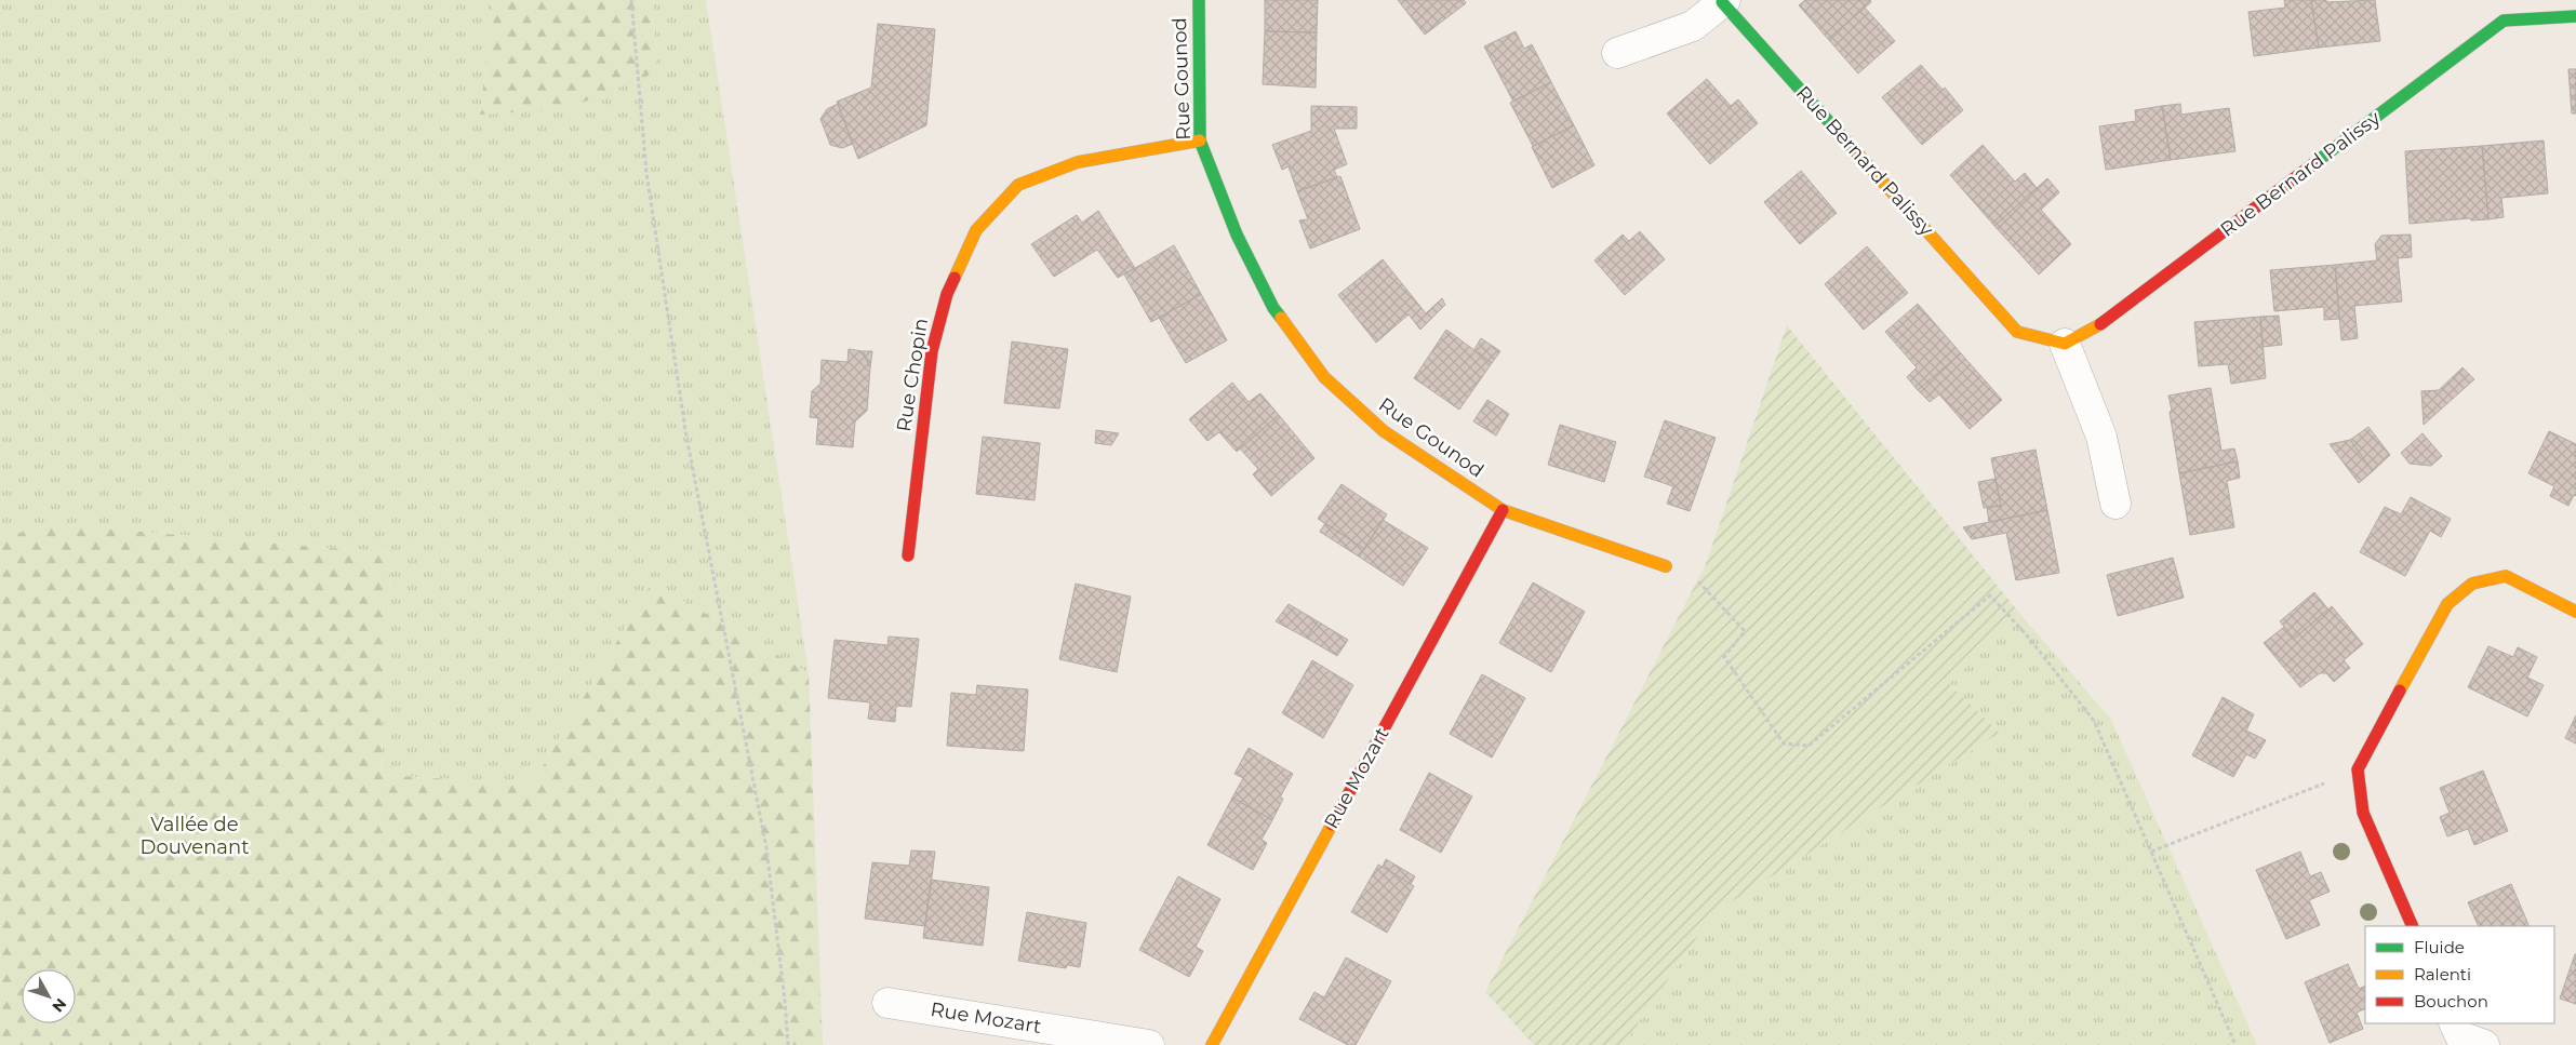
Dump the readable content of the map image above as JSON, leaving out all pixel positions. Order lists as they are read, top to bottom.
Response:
{
  "streets": {
    "street": [
      "Rue Gounod",
      "Rue Bernard Palissy",
      "Rue Chopin",
      "Rue Mozart"
    ]
  },
  "crossings": [
    ["Rue Gounod", "Rue Chopin"],
    ["Rue Gounod", "Rue Mozart"]
  ],
  "parks": ["Vallée de Douvenant"],
  "legend": ["Fluide", "Ralenti", "Bouchon"],
  "north": "bottom right"
}
